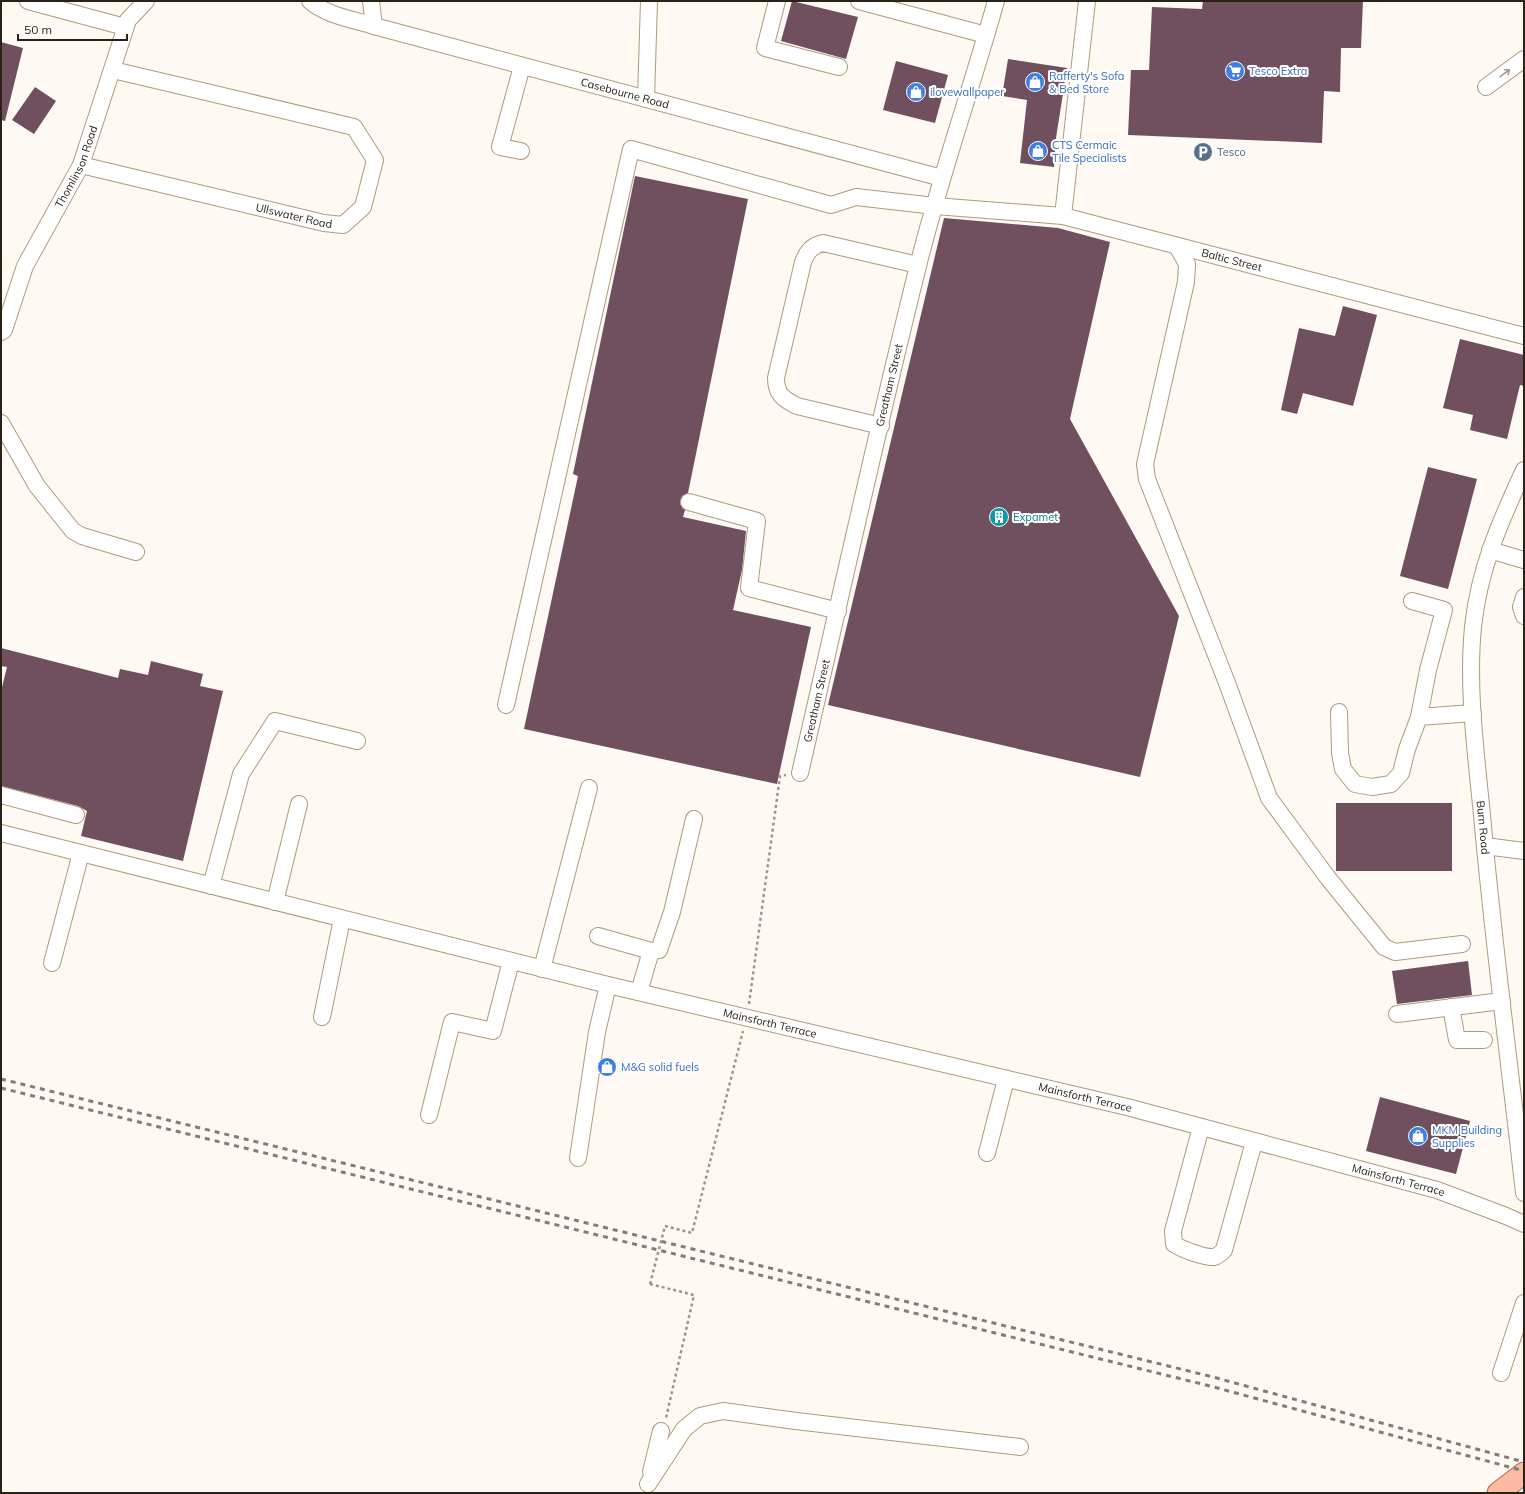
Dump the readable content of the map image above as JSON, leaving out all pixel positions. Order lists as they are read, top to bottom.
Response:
{
  "streets": {
    "street": [
      "Casebourne Road",
      "Thomlinson Road",
      "Ullswater Road",
      "Baltic Street",
      "Greatham Street",
      "Burn Road",
      "Mainsforth Terrace"
    ]
  },
  "crossings": [
    ["Casebourne Road", "Greatham Street"],
    ["Thomlinson Road", "Ullswater Road"],
    ["Baltic Street", "Greatham Street"]
  ],
  "places": {
    "supermarket": ["Tesco Extra"],
    "shop": [
      "Rafferty's Sofa & Bed Store",
      "ilovewallpaper",
      "CTS Cermaic Tile Specialists",
      "M&G solid fuels",
      "MKM Building Supplies"
    ],
    "parking": ["Tesco"],
    "building": ["Expamet"]
  },
  "scale_bar": "50 m"
}
